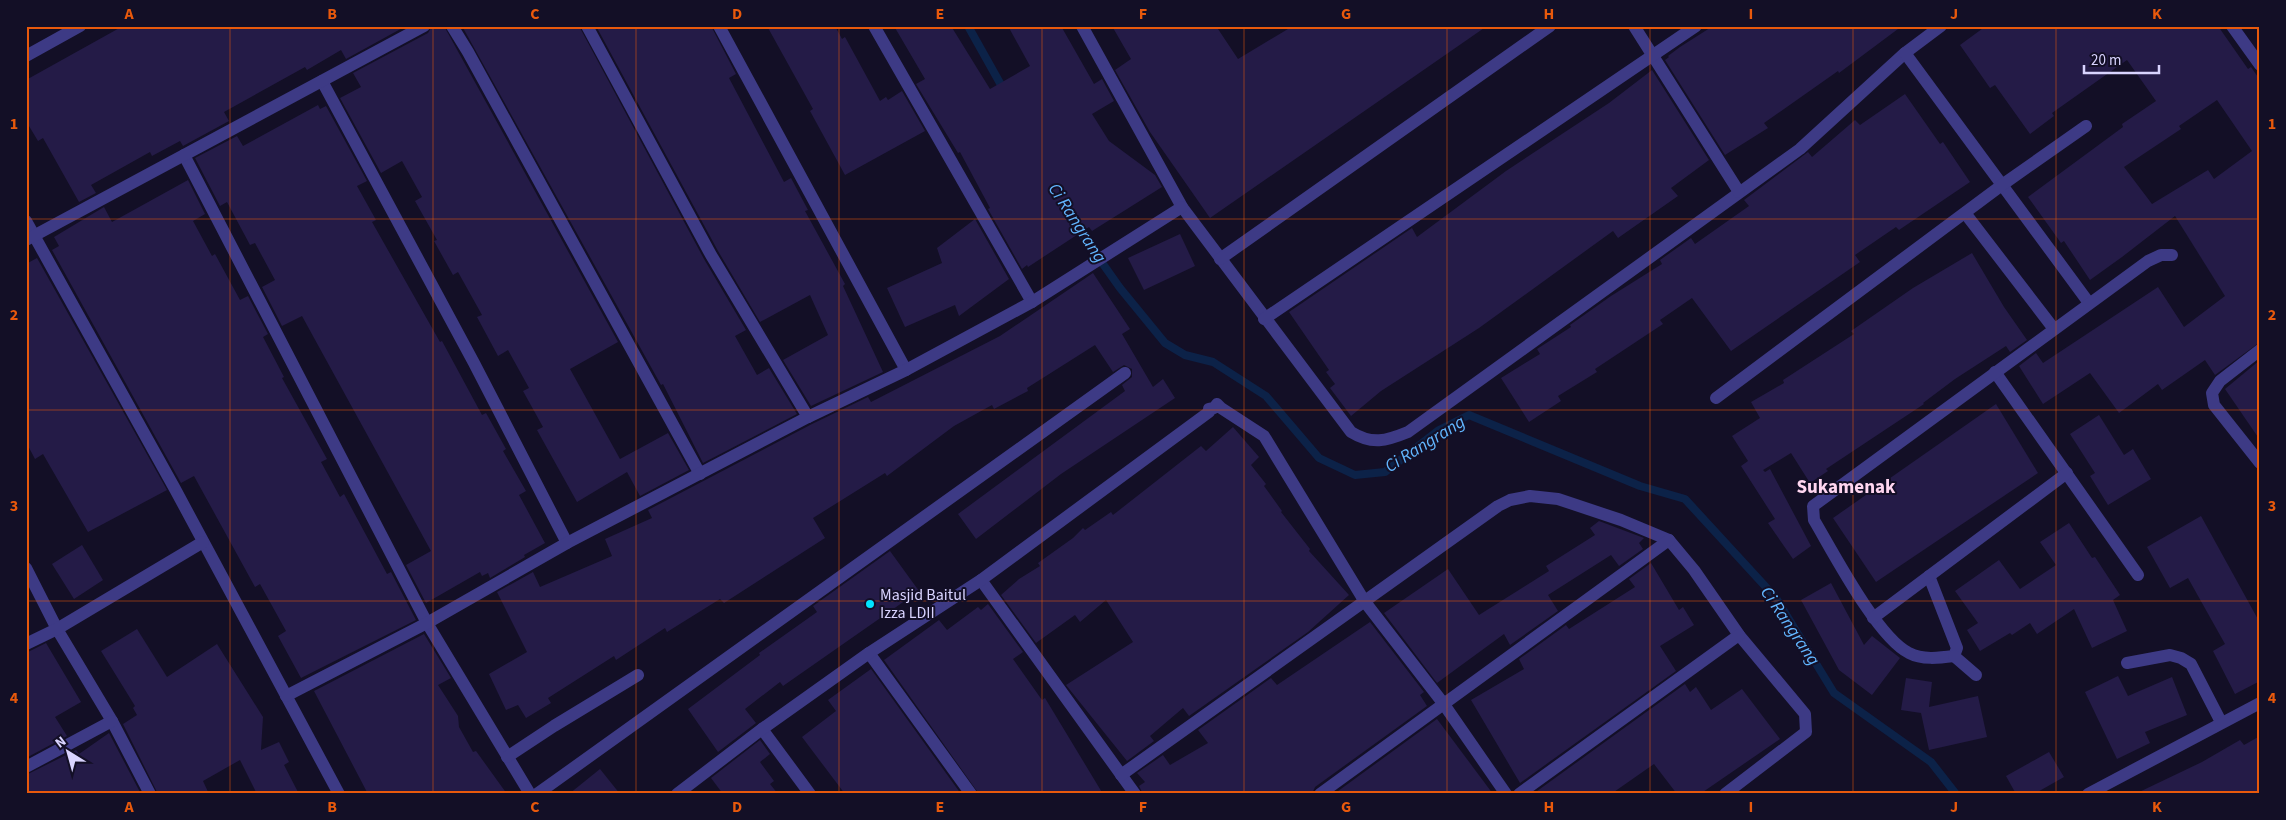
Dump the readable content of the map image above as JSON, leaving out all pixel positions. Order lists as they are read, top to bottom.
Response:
{
  "districts": ["Sukamenak"],
  "water": ["Ci Rangrang"],
  "places": ["Masjid Baitul Izza LDII"],
  "scale_bar": "20 m",
  "north": "top left",
  "grid": {
    "columns": [
      "A",
      "B",
      "C",
      "D",
      "E",
      "F",
      "G",
      "H",
      "I",
      "J",
      "K"
    ],
    "rows": [
      "1",
      "2",
      "3",
      "4"
    ]
  }
}
